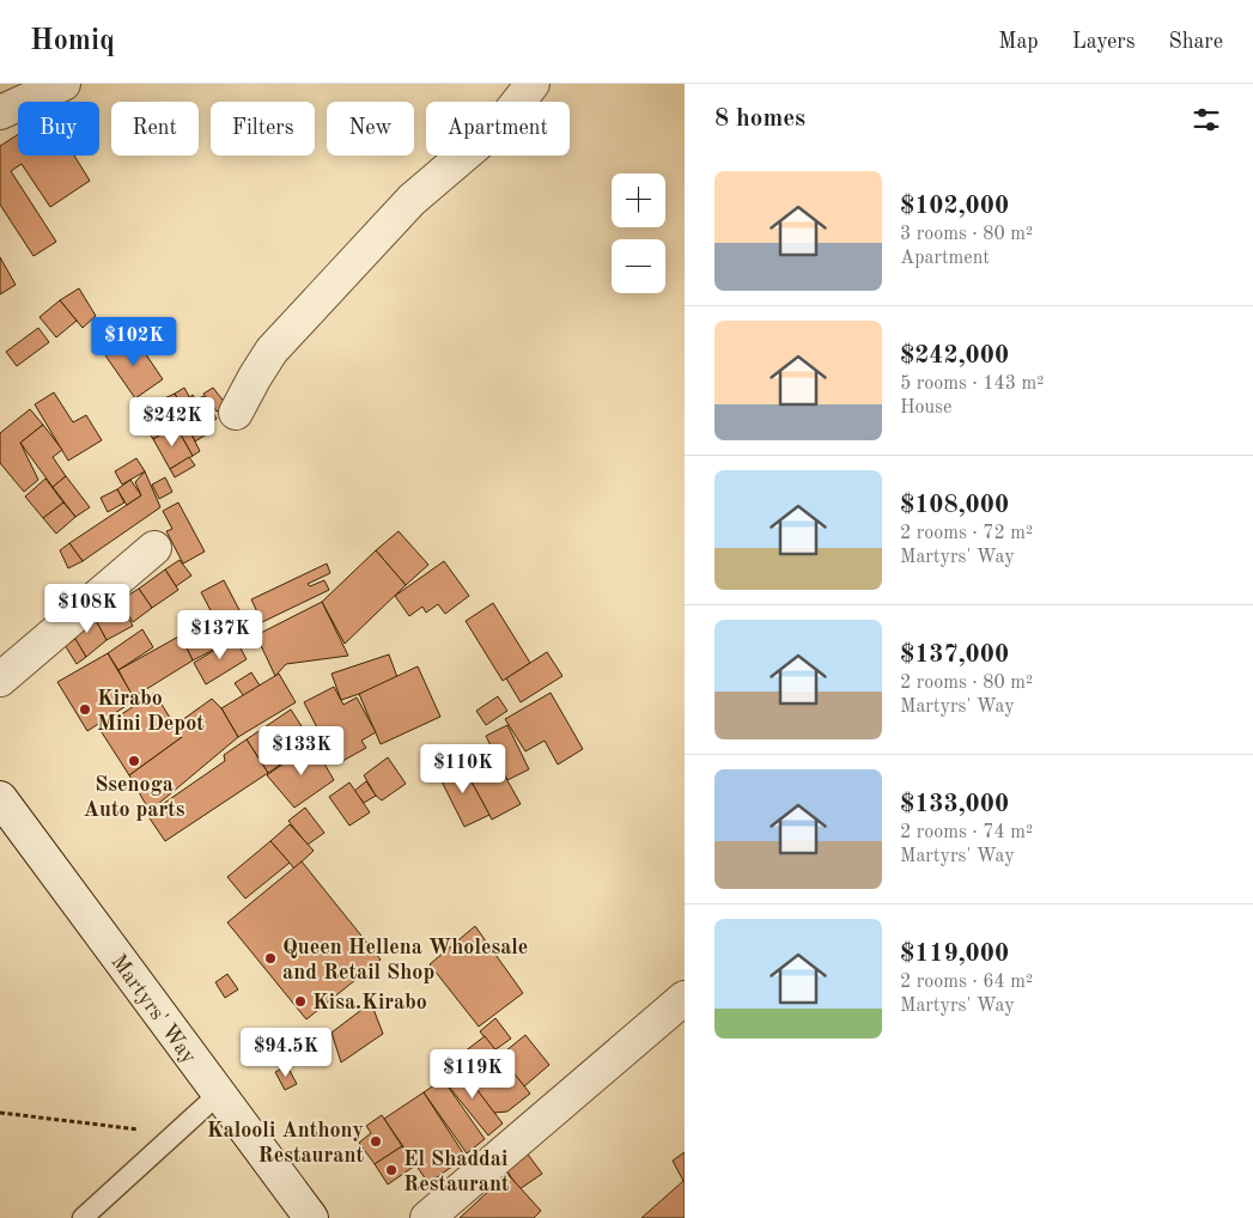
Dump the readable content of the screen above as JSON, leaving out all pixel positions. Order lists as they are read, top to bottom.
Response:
{
  "streets": {
    "street": ["Martyrs' Way"]
  },
  "places": [
    "Kirabo Mini Depot",
    "Ssenoga Auto parts",
    "Queen Hellena Wholesale and Retail Shop",
    "Kisa.Kirabo",
    "Kalooli Anthony Restaurant",
    "El Shaddai Restaurant"
  ],
  "page": {
    "header": "Homiq",
    "nav": ["Map", "Layers", "Share"],
    "heading": "8 homes",
    "chip": [
      "Buy",
      "Rent",
      "Filters",
      "New",
      "Apartment"
    ],
    "list": [
      {
        "name": "$102,000",
        "note": "3 rooms · 80 m² · Apartment"
      },
      {
        "name": "$242,000",
        "note": "5 rooms · 143 m² · House"
      },
      {
        "name": "$108,000",
        "note": "2 rooms · 72 m² · Martyrs' Way"
      },
      {
        "name": "$137,000",
        "note": "2 rooms · 80 m² · Martyrs' Way"
      },
      {
        "name": "$133,000",
        "note": "2 rooms · 74 m² · Martyrs' Way"
      },
      {
        "name": "$119,000",
        "note": "2 rooms · 64 m² · Martyrs' Way"
      }
    ],
    "map_buttons": ["+", "−"],
    "price": [
      "$102K",
      "$242K",
      "$108K",
      "$137K",
      "$133K",
      "$110K",
      "$94.5K",
      "$119K"
    ]
  }
}
